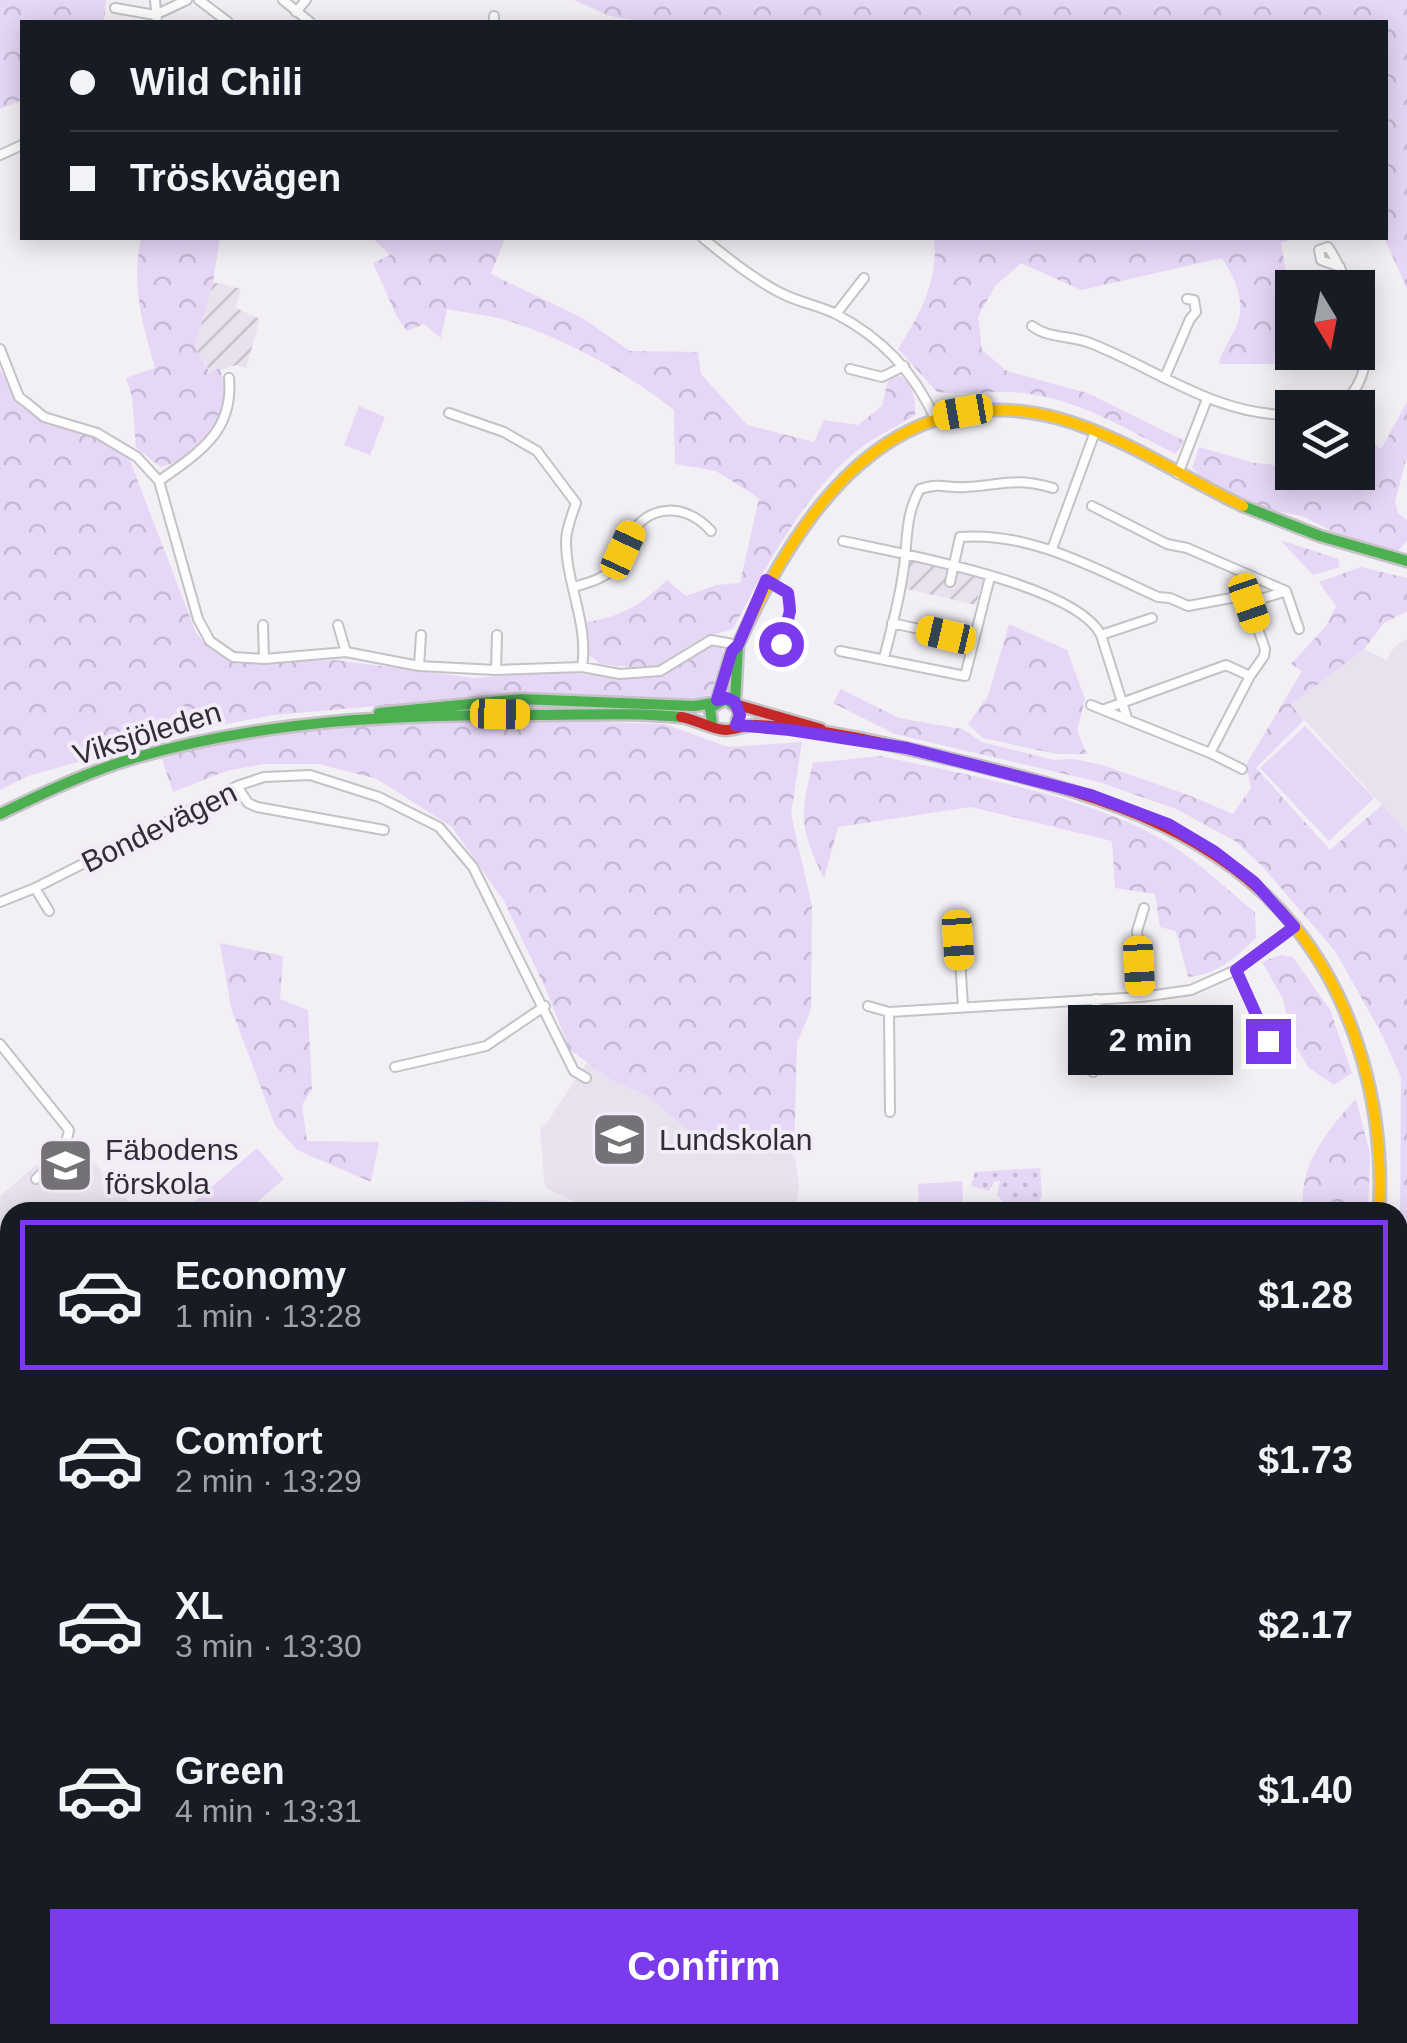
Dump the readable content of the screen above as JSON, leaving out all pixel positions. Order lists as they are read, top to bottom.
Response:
{
  "streets": {
    "main road": ["Viksjöleden"],
    "street": ["Bondevägen"]
  },
  "places": {
    "school or university": ["Lundskolan", "Fäbodens förskola"]
  },
  "north": "bottom",
  "page": {
    "banner": ["Wild Chili", "Tröskvägen"],
    "bubble": "2 min",
    "list": [
      {
        "name": "Economy",
        "note": "1 min · 13:28",
        "value": "$1.28"
      },
      {
        "name": "Comfort",
        "note": "2 min · 13:29",
        "value": "$1.73"
      },
      {
        "name": "XL",
        "note": "3 min · 13:30",
        "value": "$2.17"
      },
      {
        "name": "Green",
        "note": "4 min · 13:31",
        "value": "$1.40"
      }
    ],
    "buttons": "Confirm"
  }
}
